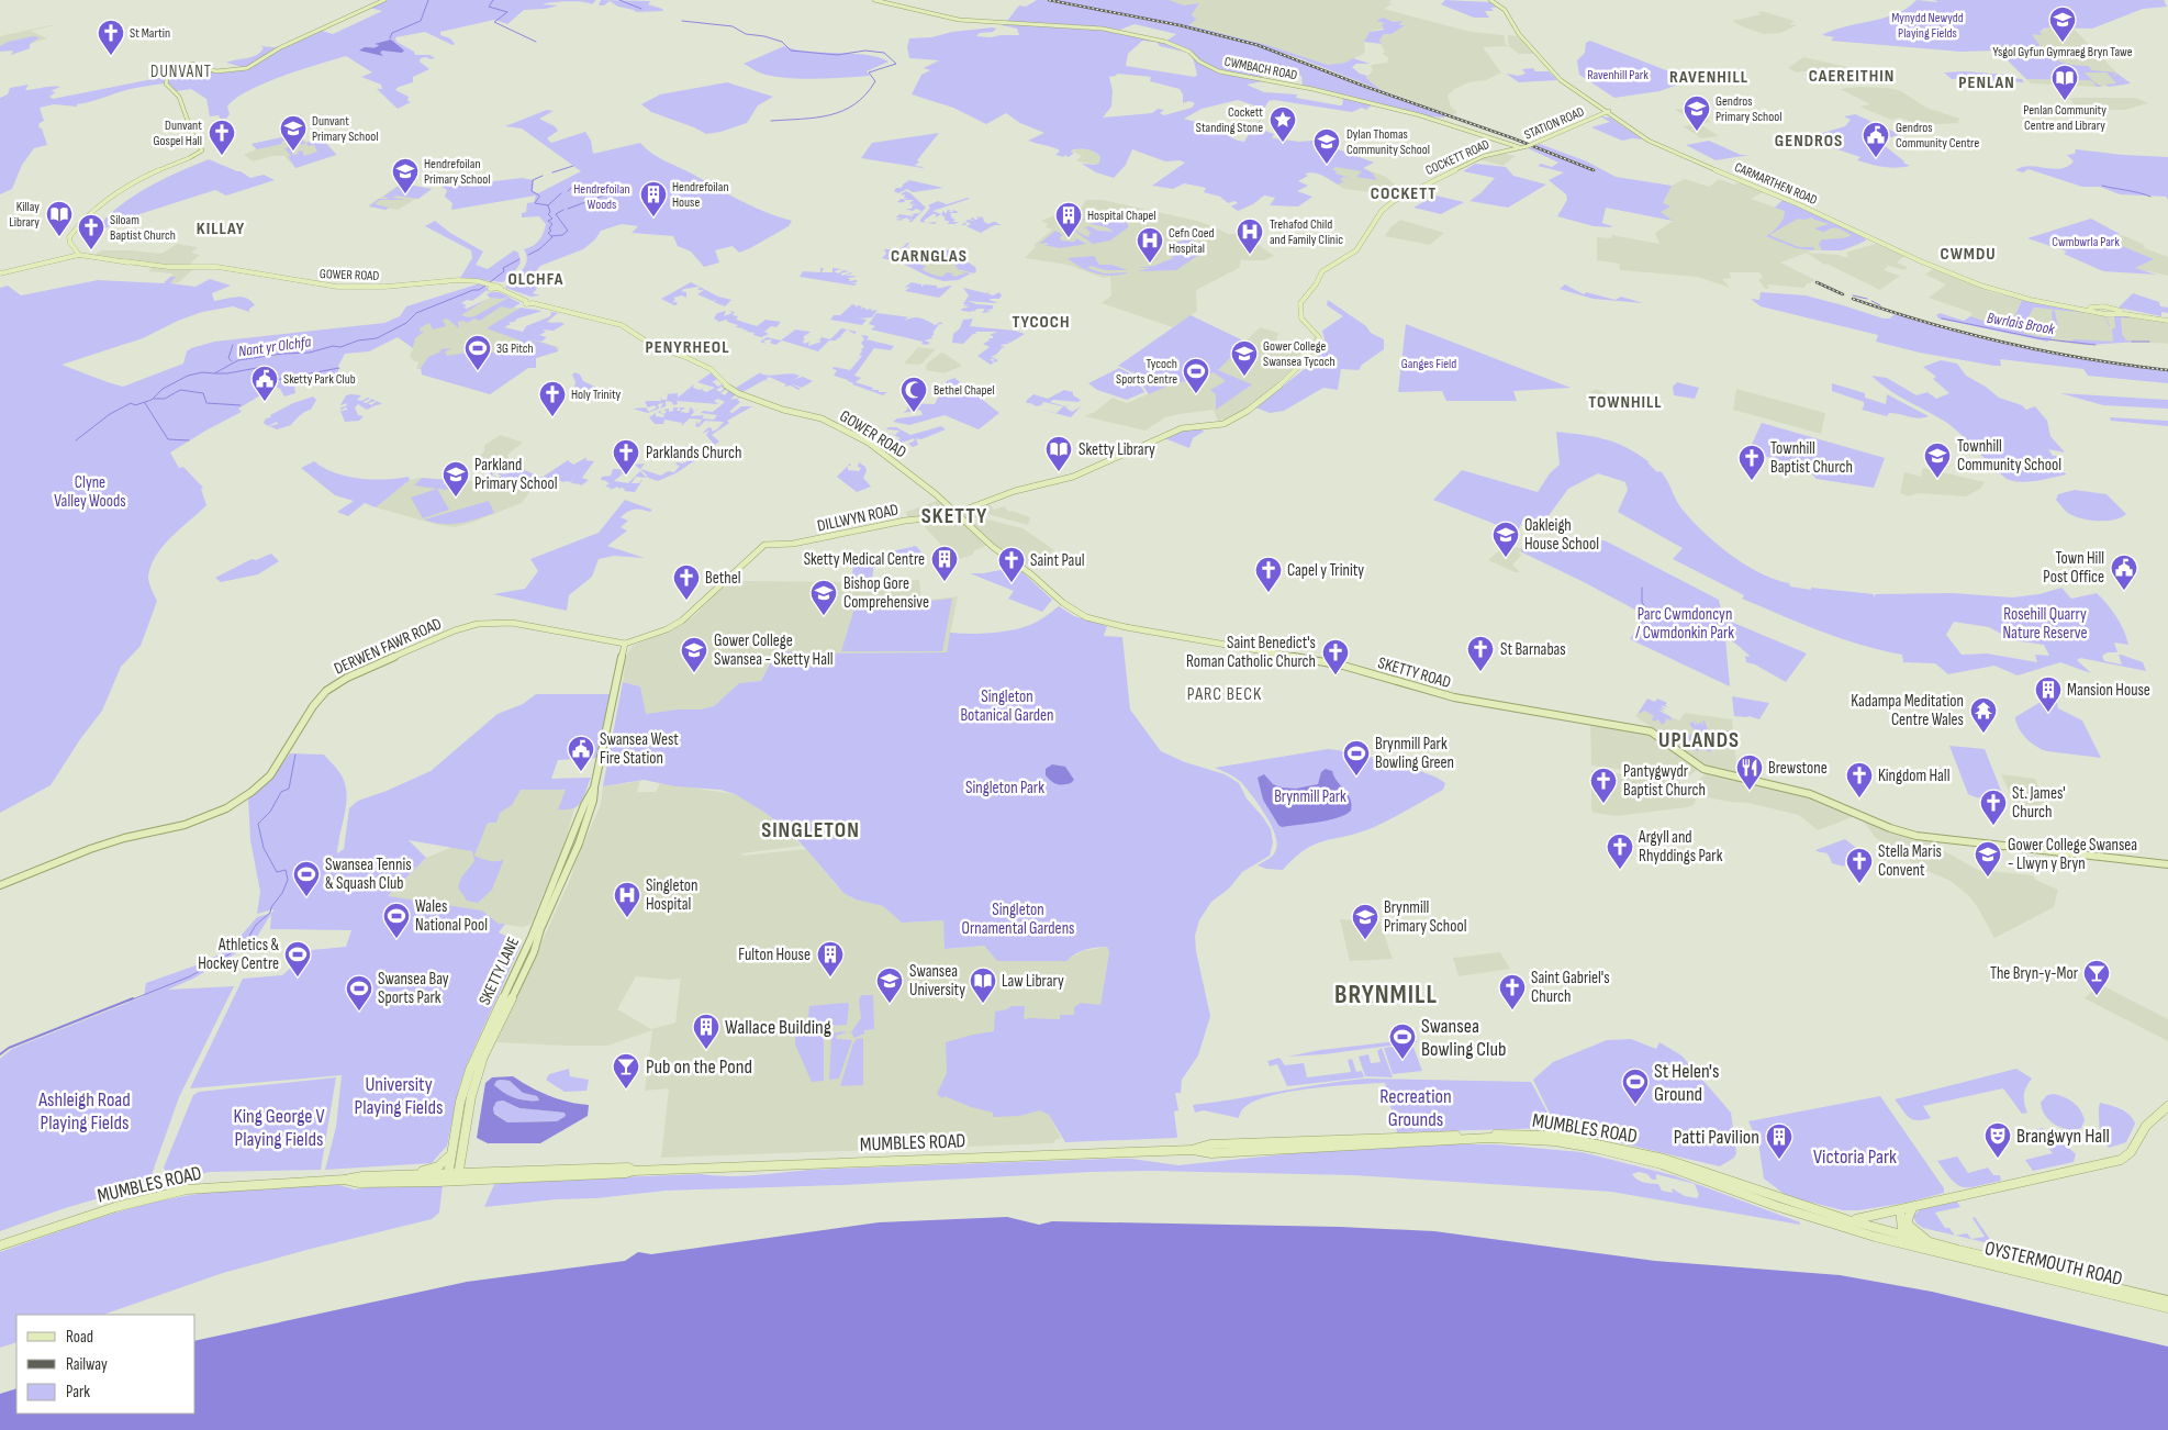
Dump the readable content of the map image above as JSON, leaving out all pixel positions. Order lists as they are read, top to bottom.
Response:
{
  "streets": {
    "main road": [
      "CWMBACH ROAD",
      "STATION ROAD",
      "COCKETT ROAD",
      "CARMARTHEN ROAD",
      "GOWER ROAD",
      "DILLWYN ROAD",
      "DERWEN FAWR ROAD",
      "SKETTY ROAD",
      "SKETTY LANE",
      "MUMBLES ROAD",
      "OYSTERMOUTH ROAD"
    ]
  },
  "crossings": [
    ["CWMBACH ROAD", "STATION ROAD"],
    ["CWMBACH ROAD", "COCKETT ROAD"],
    ["STATION ROAD", "COCKETT ROAD"],
    ["STATION ROAD", "CARMARTHEN ROAD"],
    ["COCKETT ROAD", "DILLWYN ROAD"],
    ["GOWER ROAD", "DILLWYN ROAD"],
    ["GOWER ROAD", "SKETTY ROAD"],
    ["DILLWYN ROAD", "DERWEN FAWR ROAD"],
    ["DILLWYN ROAD", "SKETTY LANE"],
    ["DERWEN FAWR ROAD", "SKETTY LANE"],
    ["SKETTY LANE", "MUMBLES ROAD"],
    ["MUMBLES ROAD", "OYSTERMOUTH ROAD"]
  ],
  "districts": [
    "DUNVANT",
    "CAEREITHIN",
    "RAVENHILL",
    "PENLAN",
    "GENDROS",
    "COCKETT",
    "KILLAY",
    "CWMDU",
    "CARNGLAS",
    "OLCHFA",
    "TYCOCH",
    "PENYRHEOL",
    "TOWNHILL",
    "SKETTY",
    "PARC BECK",
    "UPLANDS",
    "SINGLETON",
    "BRYNMILL"
  ],
  "water": ["Bwrlais Brook", "Nant yr Olchfa"],
  "parks": [
    "Mynydd Newydd Playing Fields",
    "Ravenhill Park",
    "Hendrefoilan Woods",
    "Cwmbwrla Park",
    "Ganges Field",
    "Clyne Valley Woods",
    "Parc Cwmdoncyn / Cwmdonkin Park",
    "Rosehill Quarry Nature Reserve",
    "Singleton Botanical Garden",
    "Singleton Park",
    "Brynmill Park",
    "Singleton Ornamental Gardens",
    "University Playing Fields",
    "Recreation Grounds",
    "Ashleigh Road Playing Fields",
    "King George V Playing Fields",
    "Victoria Park"
  ],
  "places": {
    "school or university": [
      "Ysgol Gyfun Gymraeg Bryn Tawe",
      "Gendros Primary School",
      "Dunvant Primary School",
      "Dylan Thomas Community School",
      "Hendrefoilan Primary School",
      "Gower College Swansea Tycoch",
      "Townhill Community School",
      "Parkland Primary School",
      "Oakleigh House School",
      "Bishop Gore Comprehensive",
      "Gower College Swansea - Sketty Hall",
      "Gower College Swansea - Llwyn y Bryn",
      "Brynmill Primary School",
      "Swansea University"
    ],
    "church": [
      "St Martin",
      "Dunvant Gospel Hall",
      "Siloam Baptist Church",
      "Holy Trinity",
      "Parklands Church",
      "Townhill Baptist Church",
      "Saint Paul",
      "Capel y Trinity",
      "Bethel",
      "St Barnabas",
      "Saint Benedict's Roman Catholic Church",
      "Kingdom Hall",
      "Pantygwydr Baptist Church",
      "St. James' Church",
      "Argyll and Rhyddings Park",
      "Stella Maris Convent",
      "Saint Gabriel's Church"
    ],
    "library": [
      "Penlan Community Centre and Library",
      "Killay Library",
      "Sketty Library",
      "Law Library"
    ],
    "place": ["Cockett Standing Stone"],
    "public building": [
      "Gendros Community Centre",
      "Sketty Park Club",
      "Town Hill Post Office",
      "Swansea West Fire Station"
    ],
    "building": [
      "Hendrefoilan House",
      "Hospital Chapel",
      "Sketty Medical Centre",
      "Mansion House",
      "Fulton House",
      "Wallace Building",
      "Patti Pavilion"
    ],
    "hospital": ["Trehafod Child and Family Clinic", "Cefn Coed Hospital", "Singleton Hospital"],
    "sports": [
      "3G Pitch",
      "Tycoch Sports Centre",
      "Brynmill Park Bowling Green",
      "Swansea Tennis & Squash Club",
      "Wales National Pool",
      "Athletics & Hockey Centre",
      "Swansea Bay Sports Park",
      "Swansea Bowling Club",
      "St Helen's Ground"
    ],
    "mosque": ["Bethel Chapel"],
    "temple": ["Kadampa Meditation Centre Wales"],
    "restaurant": ["Brewstone"],
    "bar": ["The Bryn-y-Mor", "Pub on the Pond"],
    "theatre": ["Brangwyn Hall"]
  },
  "legend": ["Road", "Railway", "Park"]
}
